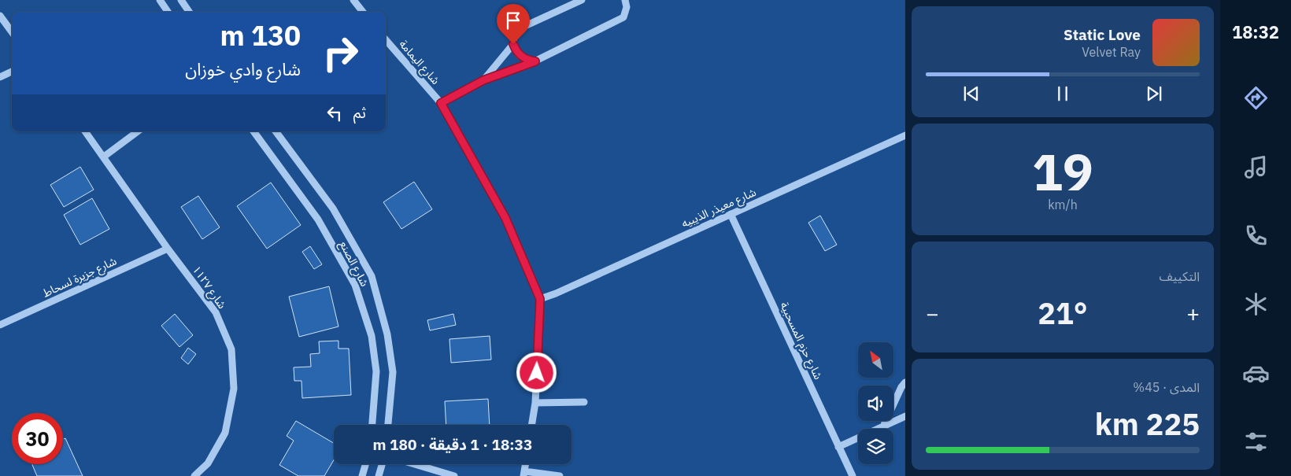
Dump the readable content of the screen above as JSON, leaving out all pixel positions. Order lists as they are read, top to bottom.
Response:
{
  "streets": {
    "street": [
      "شارع اليمامة",
      "شارع معيذر الذيبيه",
      "شارع الصنع",
      "شارع جزيرة لسحاط",
      "شارع ١١٢٧",
      "شارع حزم المسحبية"
    ]
  },
  "crossings": [
    ["شارع اليمامة", "شارع معيذر الذيبيه"],
    ["شارع معيذر الذيبيه", "شارع حزم المسحبية"],
    ["شارع جزيرة لسحاط", "شارع ١١٢٧"]
  ],
  "north": "top left",
  "page": {
    "tabs": "18:32",
    "turn": ["130 m", "شارع وادي خوزان"],
    "song": ["Static Love", "Velvet Ray"],
    "then": "ثم",
    "tile": [
      ["19", "km/h"],
      "التكييف",
      ["المدى · 45%", "225 km"]
    ],
    "heat": ["−", "21°", "+"],
    "limit": "30",
    "trip": "18:33 · 1 دقيقة · 180 m"
  }
}
